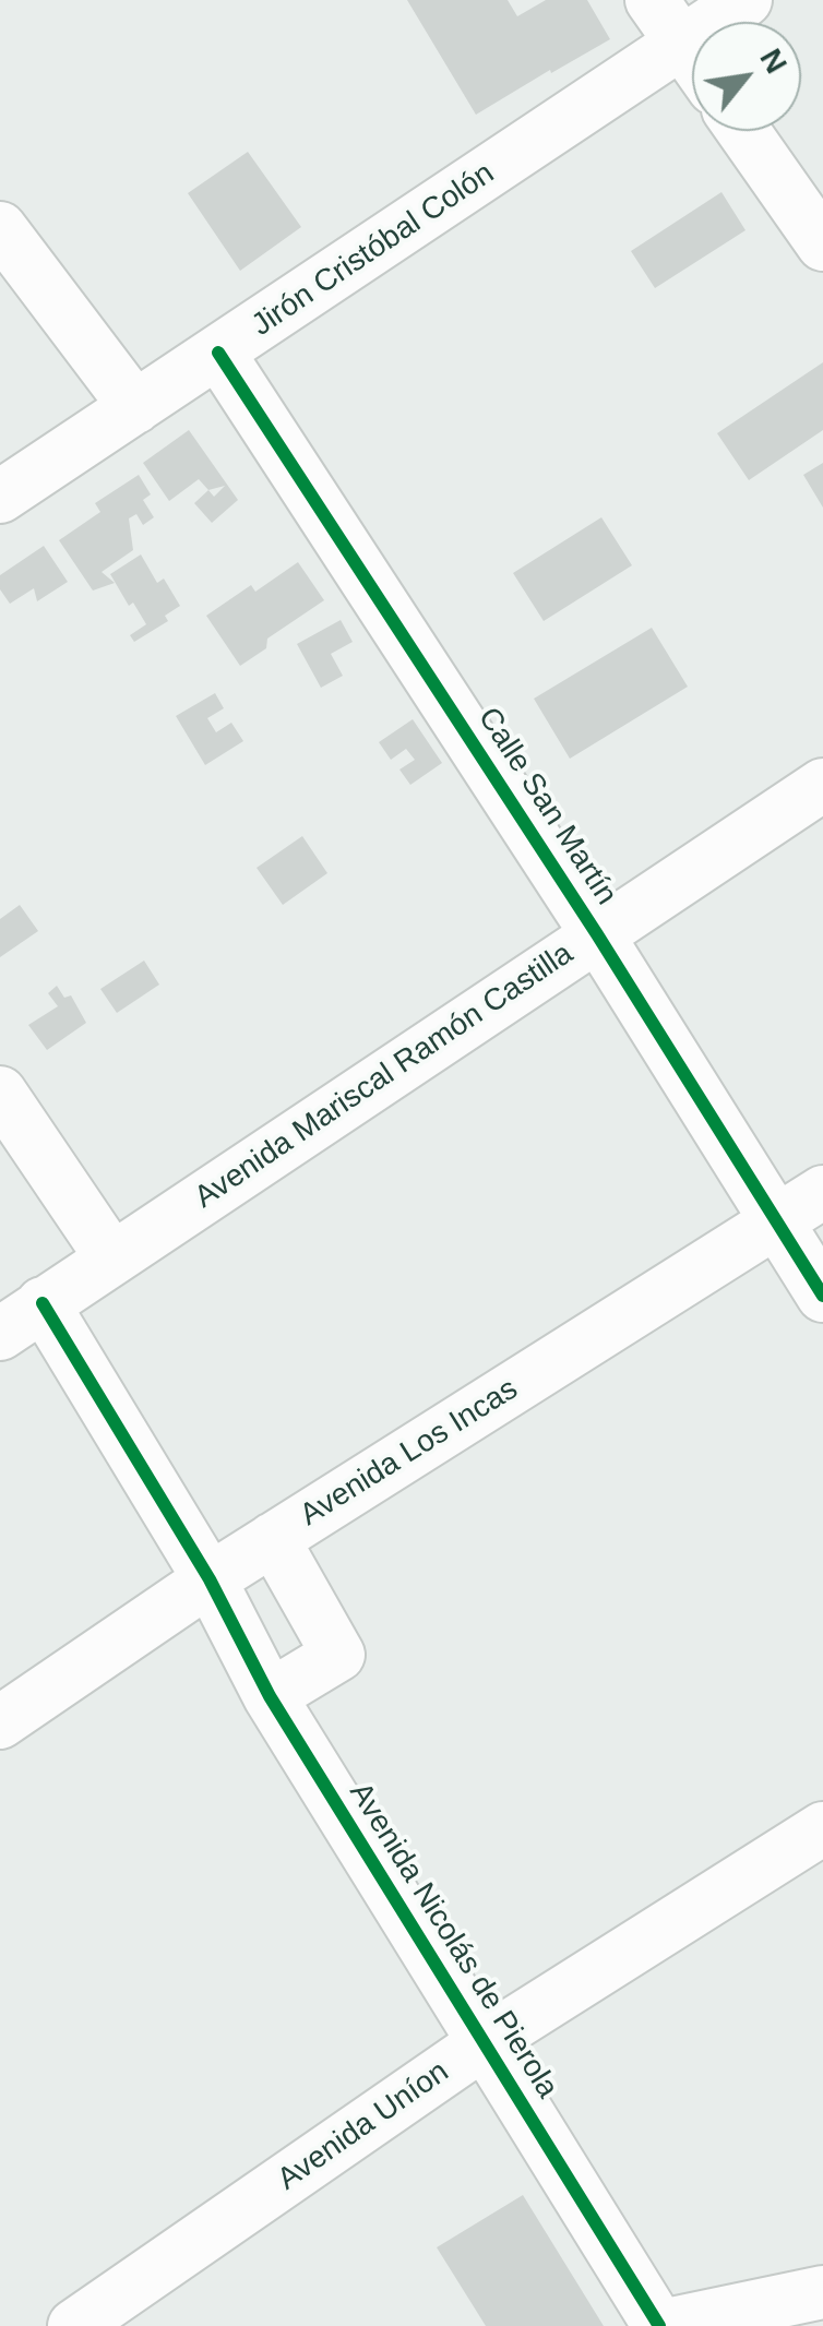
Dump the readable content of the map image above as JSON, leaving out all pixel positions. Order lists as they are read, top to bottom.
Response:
{
  "streets": {
    "street": [
      "Jirón Cristóbal Colón",
      "Calle San Martín",
      "Avenida Mariscal Ramón Castilla",
      "Avenida Los Incas",
      "Avenida Nicolás de Pierola",
      "Avenida Uníon"
    ]
  },
  "crossings": [
    ["Jirón Cristóbal Colón", "Calle San Martín"],
    ["Calle San Martín", "Avenida Mariscal Ramón Castilla"],
    ["Calle San Martín", "Avenida Los Incas"],
    ["Avenida Mariscal Ramón Castilla", "Avenida Nicolás de Pierola"],
    ["Avenida Los Incas", "Avenida Nicolás de Pierola"],
    ["Avenida Nicolás de Pierola", "Avenida Uníon"]
  ],
  "north": "top right"
}
